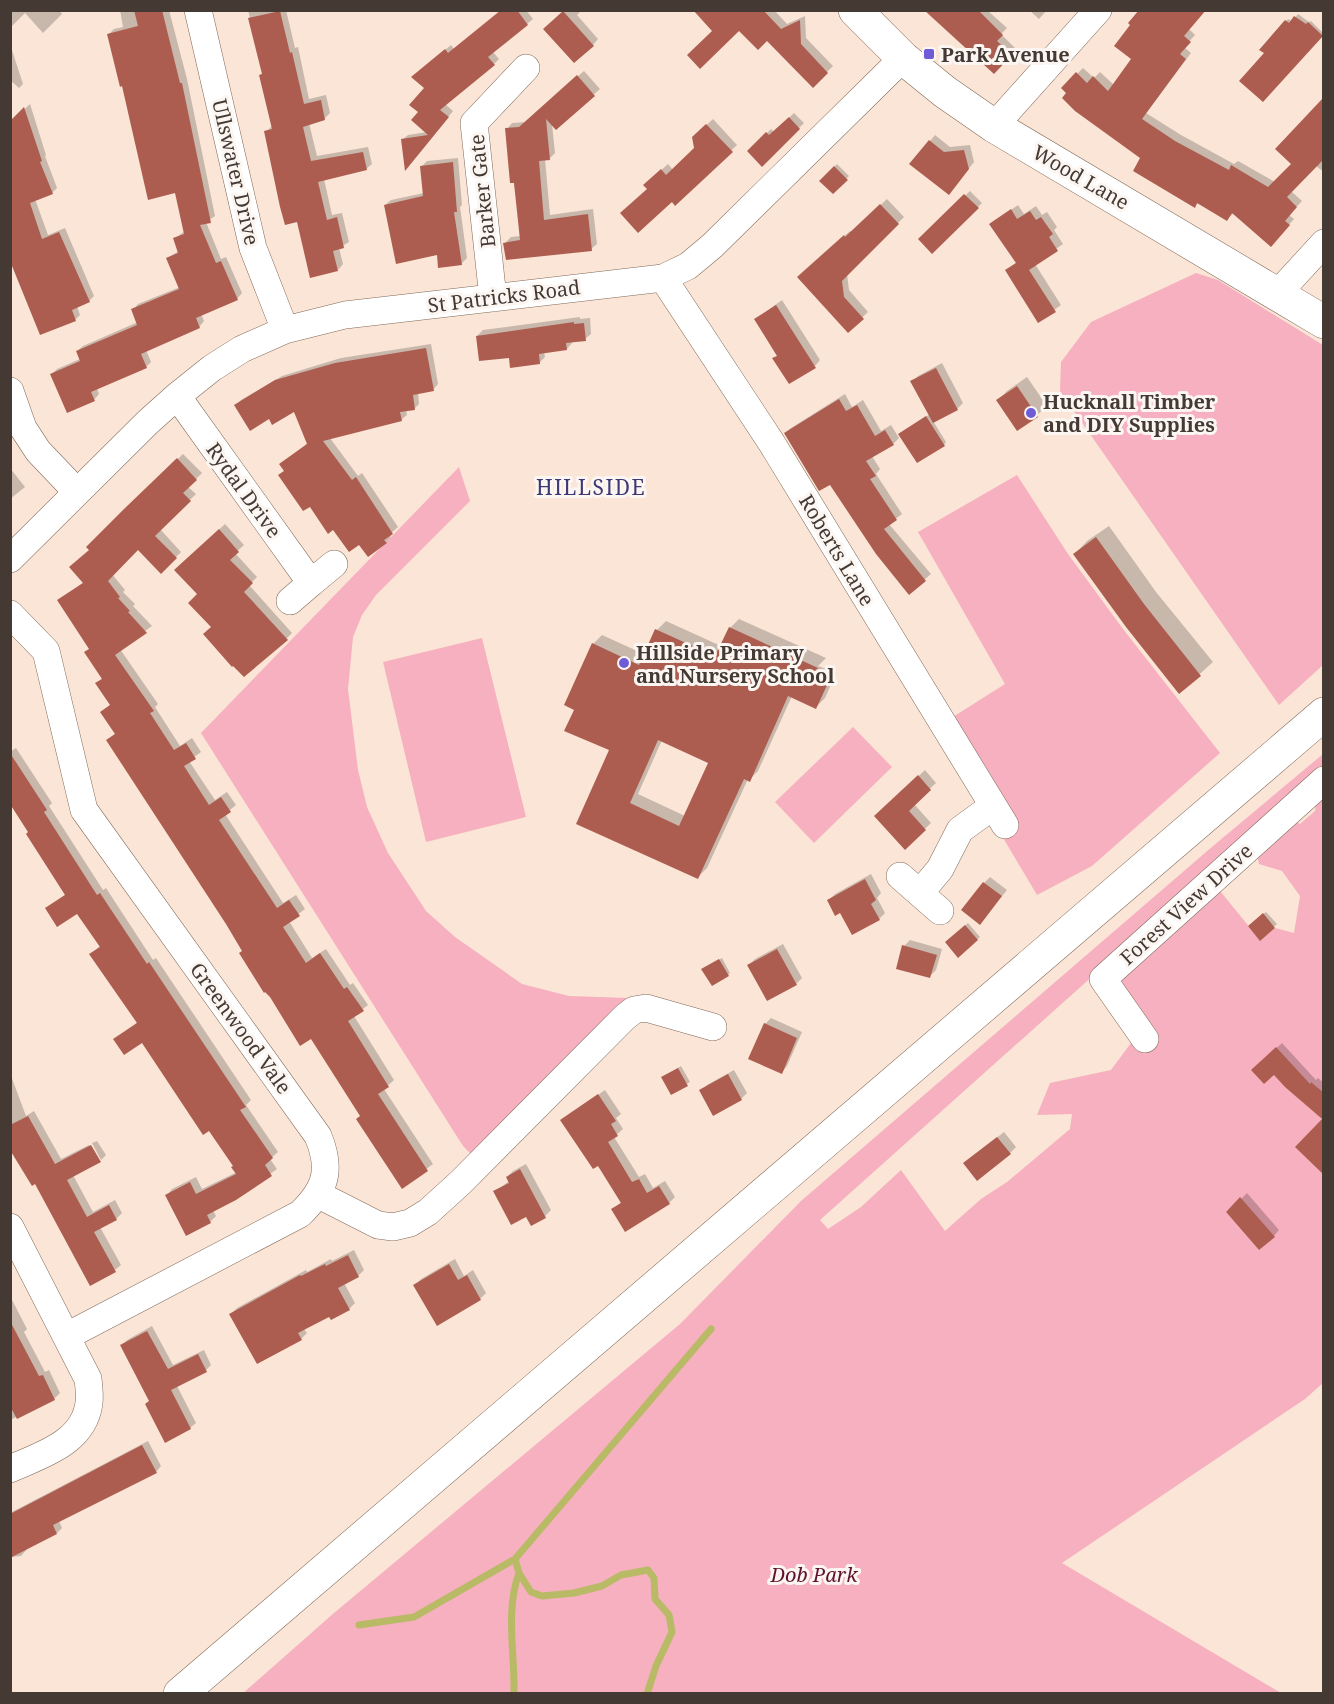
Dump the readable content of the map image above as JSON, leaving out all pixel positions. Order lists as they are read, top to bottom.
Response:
{
  "streets": {
    "main road": ["Wood Lane"],
    "street": [
      "Ullswater Drive",
      "Barker Gate",
      "St Patricks Road",
      "Rydal Drive",
      "Roberts Lane",
      "Forest View Drive",
      "Greenwood Vale"
    ]
  },
  "crossings": [
    ["Ullswater Drive", "St Patricks Road"],
    ["Wood Lane", "St Patricks Road"],
    ["Barker Gate", "St Patricks Road"],
    ["St Patricks Road", "Rydal Drive"],
    ["St Patricks Road", "Roberts Lane"]
  ],
  "districts": ["HILLSIDE"],
  "parks": ["Dob Park"],
  "places": {
    "transit": ["Park Avenue"],
    "other": ["Hucknall Timber and DIY Supplies", "Hillside Primary and Nursery School"]
  }
}
